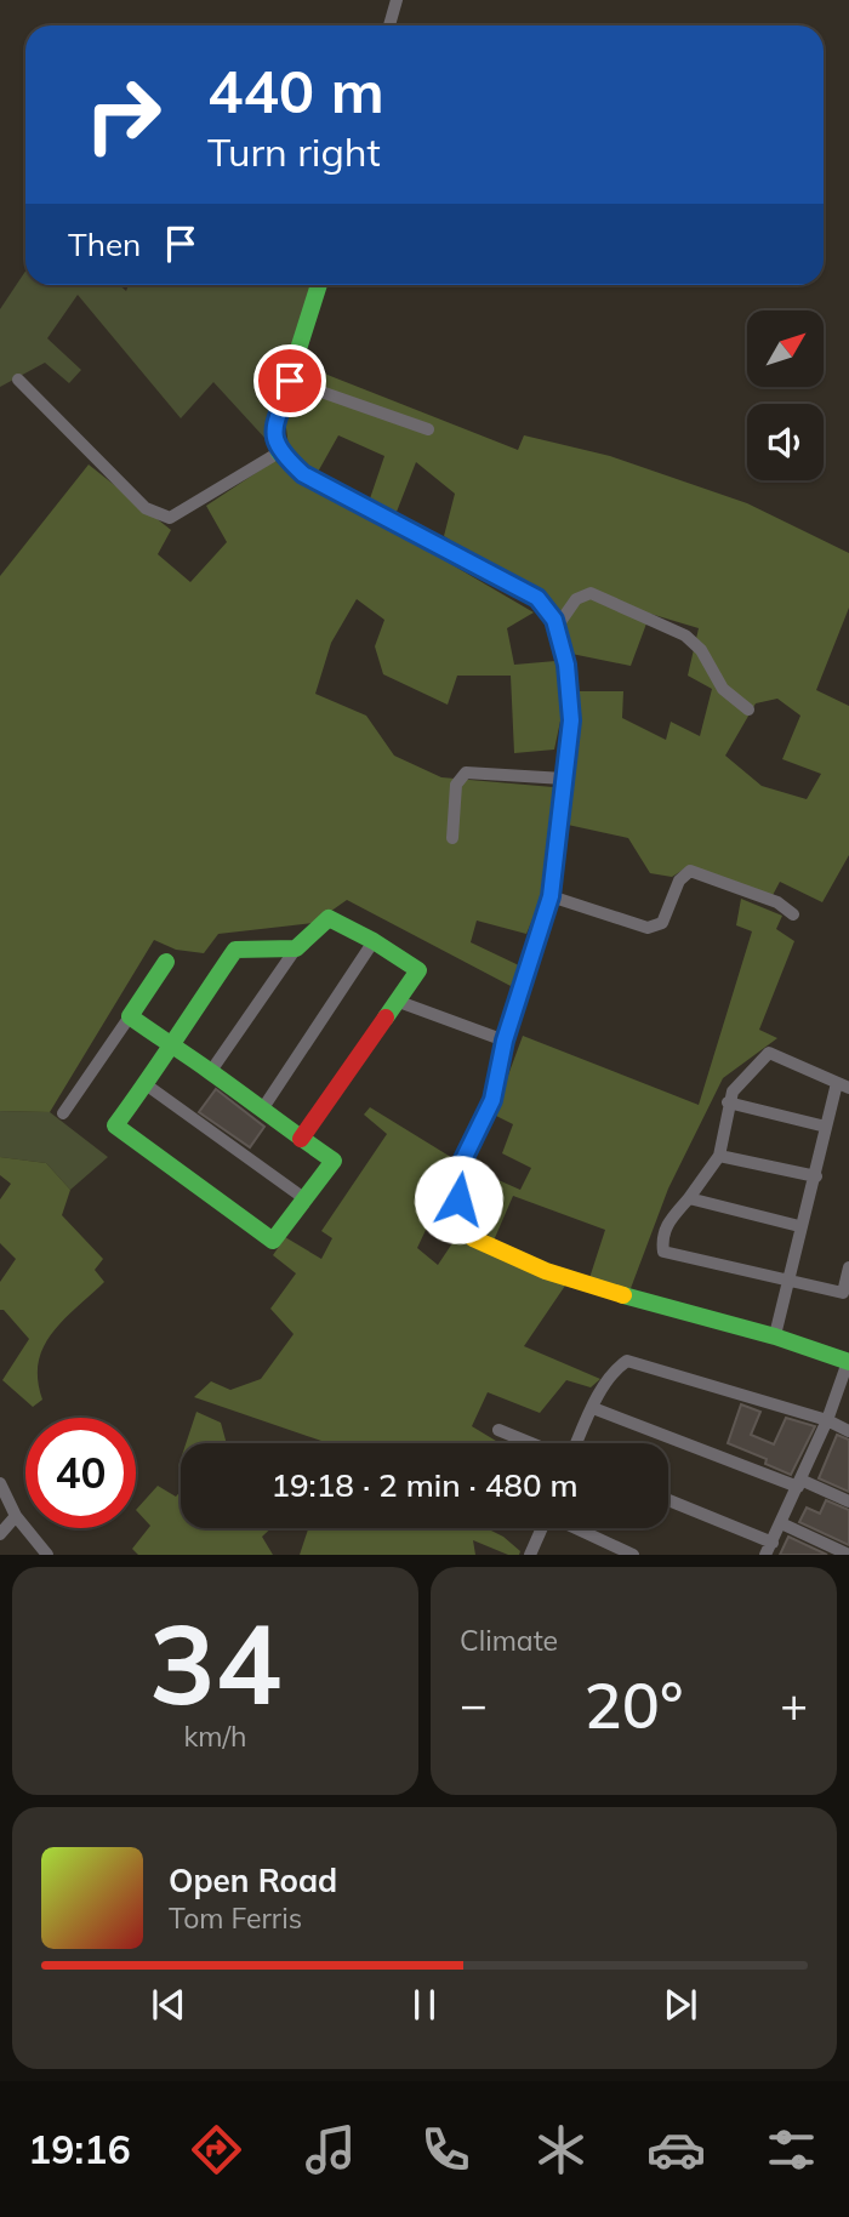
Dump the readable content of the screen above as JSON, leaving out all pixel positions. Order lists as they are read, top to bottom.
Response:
{
  "north": "top right",
  "page": {
    "turn": ["440 m", "Turn right"],
    "then": "Then",
    "limit": "40",
    "trip": "19:18 · 2 min · 480 m",
    "tile": [
      ["34", "km/h"],
      "Climate"
    ],
    "heat": ["−", "20°", "+"],
    "song": ["Open Road", "Tom Ferris"],
    "tabs": "19:16"
  }
}
